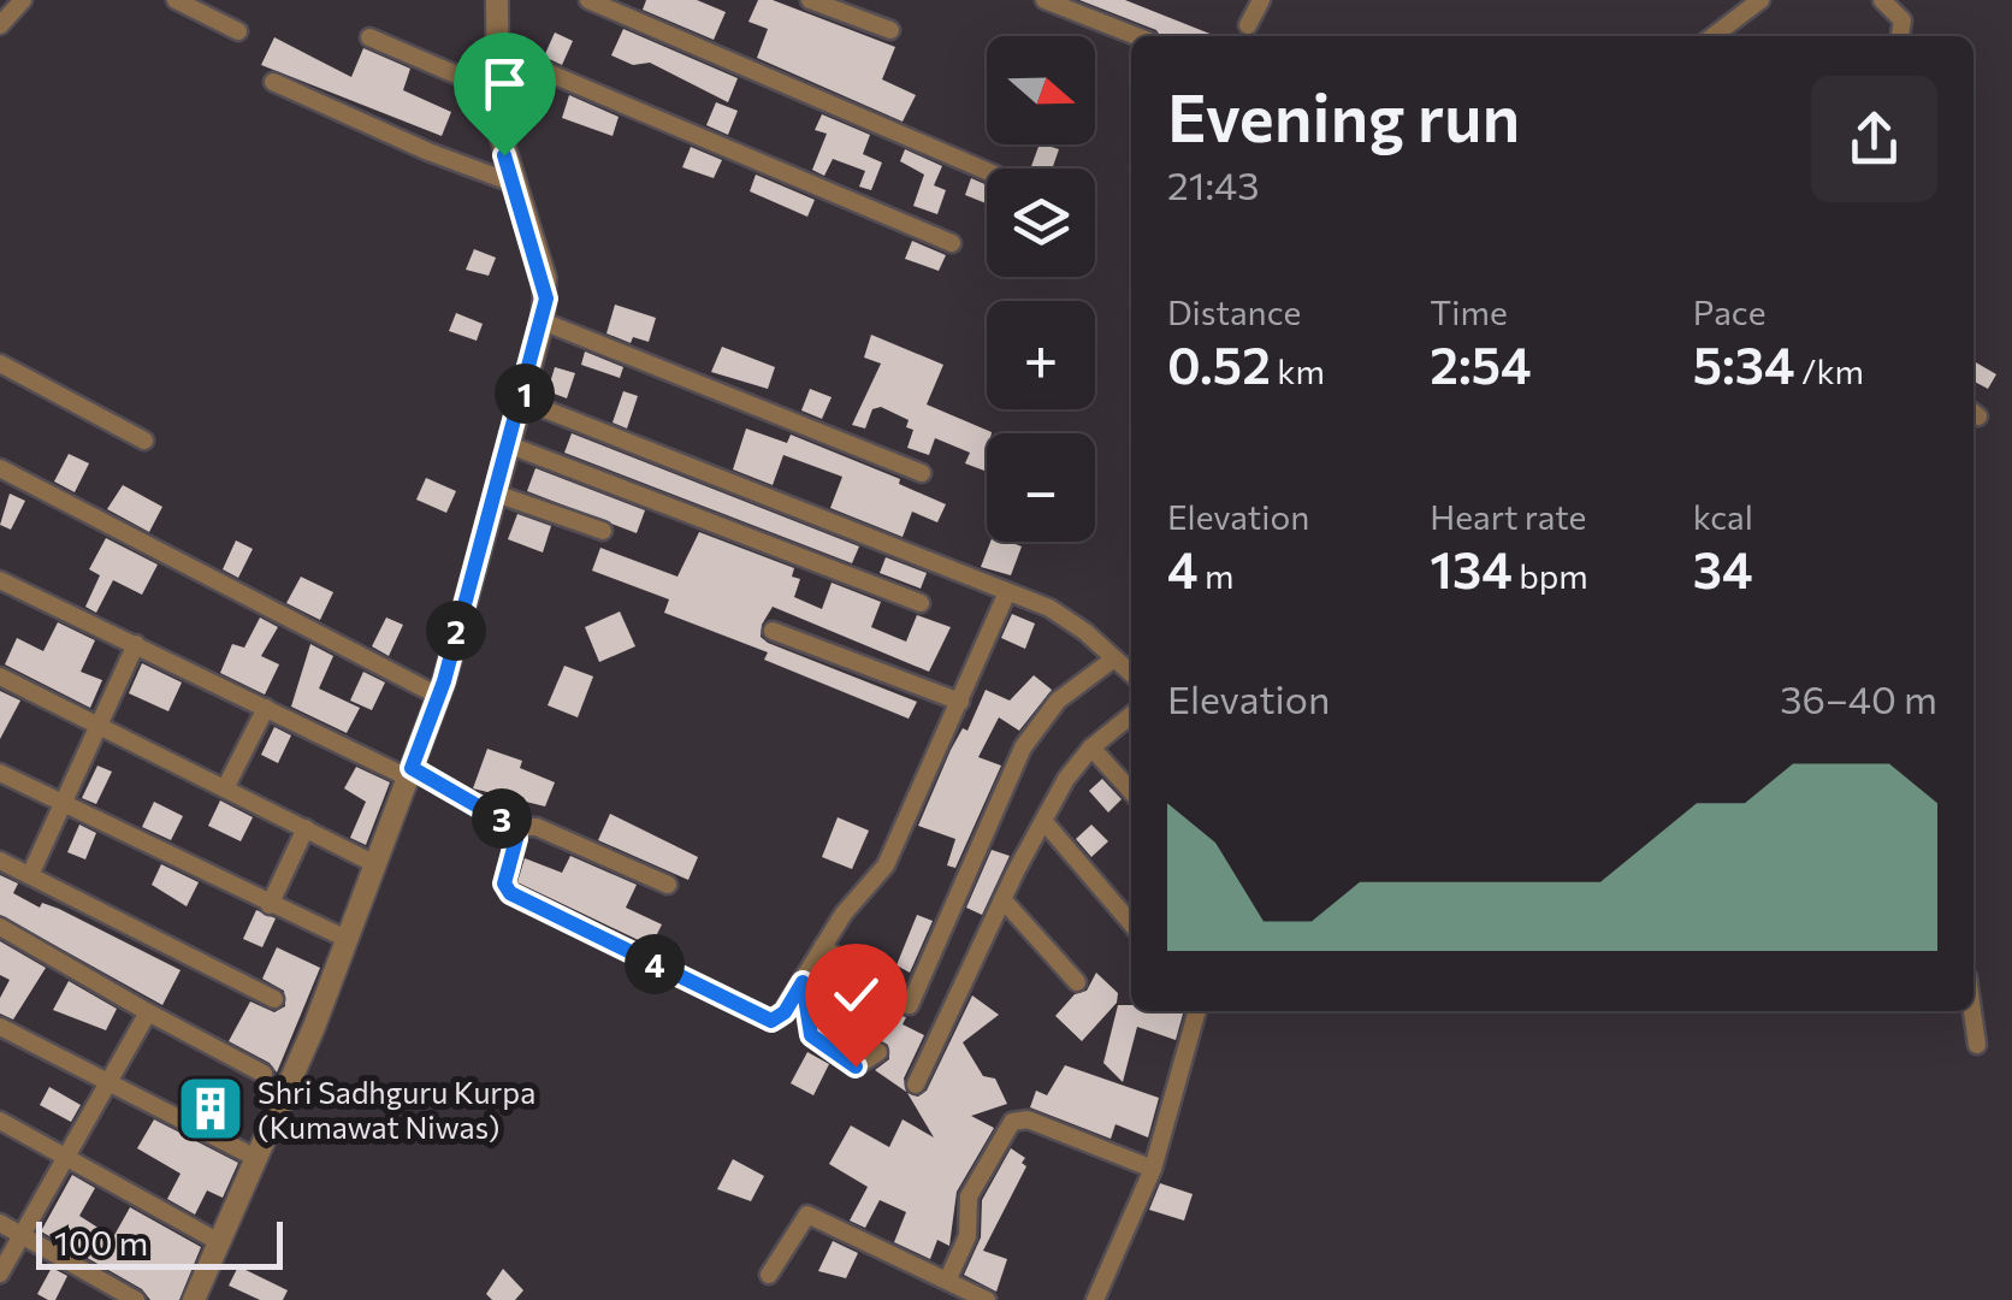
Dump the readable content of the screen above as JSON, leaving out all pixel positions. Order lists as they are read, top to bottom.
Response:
{
  "places": {
    "building": ["Shri Sadhguru Kurpa (Kumawat Niwas)"]
  },
  "scale_bar": "100 m",
  "north": "right",
  "page": {
    "map_buttons": ["+", "−"],
    "heading": ["Evening run", "21:43"],
    "stats": [
      ["Distance", "0.52 km"],
      ["Time", "2:54"],
      ["Pace", "5:34 /km"],
      ["Elevation", "4 m"],
      ["Heart rate", "134 bpm"],
      ["kcal", "34"]
    ],
    "pins": [
      "1",
      "2",
      "3",
      "4"
    ],
    "chart": ["Elevation", "36–40 m"],
    "scale": "100 m"
  }
}
